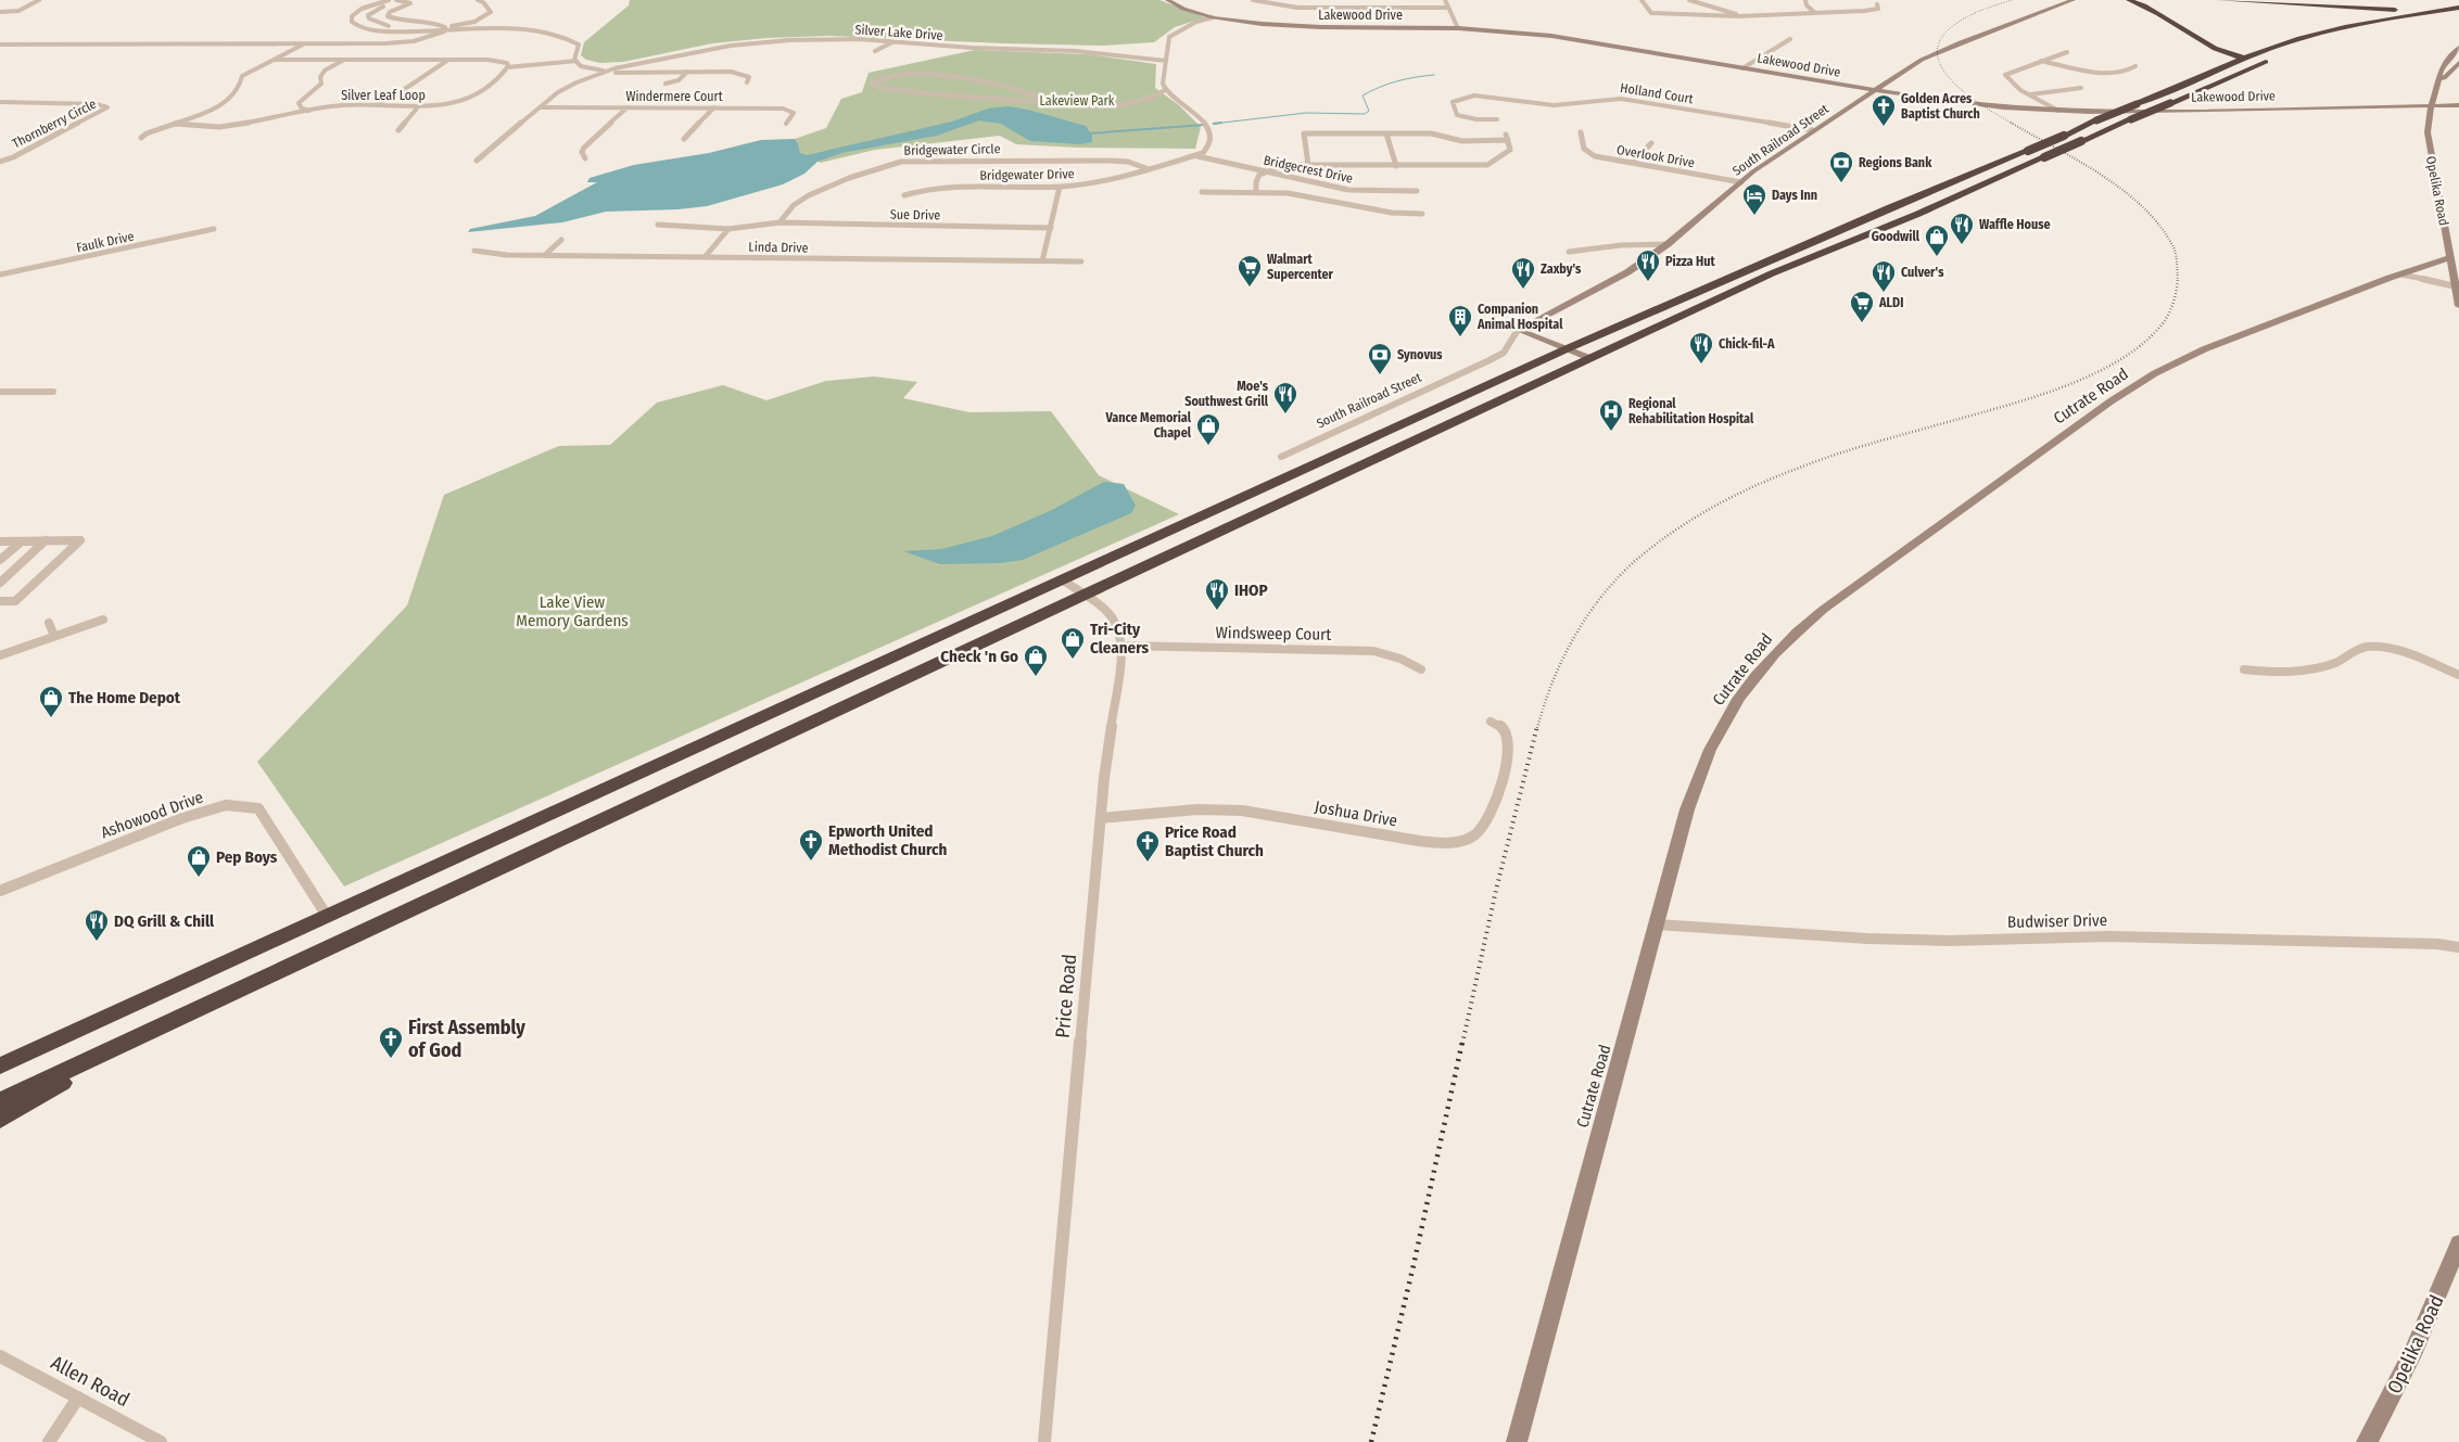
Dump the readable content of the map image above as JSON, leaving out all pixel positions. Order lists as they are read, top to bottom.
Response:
{
  "streets": {
    "street": [
      "Lakewood Drive",
      "Silver Lake Drive",
      "Holland Court",
      "Silver Leaf Loop",
      "Windermere Court",
      "Thornberry Circle",
      "South Railroad Street",
      "Bridgewater Circle",
      "Overlook Drive",
      "Bridgecrest Drive",
      "Bridgewater Drive",
      "Opelika Road",
      "Sue Drive",
      "Faulk Drive",
      "Linda Drive",
      "Cutrate Road",
      "Windsweep Court",
      "Joshua Drive",
      "Ashowood Drive",
      "Budwiser Drive",
      "Price Road",
      "Allen Road"
    ]
  },
  "crossings": [
    ["Lakewood Drive", "South Railroad Street"],
    ["Lakewood Drive", "Opelika Road"],
    ["Silver Lake Drive", "Windermere Court"],
    ["Holland Court", "South Railroad Street"],
    ["South Railroad Street", "Overlook Drive"],
    ["Bridgewater Circle", "Bridgewater Drive"],
    ["Bridgewater Circle", "Sue Drive"],
    ["Bridgecrest Drive", "Bridgewater Drive"],
    ["Opelika Road", "Cutrate Road"],
    ["Cutrate Road", "Budwiser Drive"],
    ["Windsweep Court", "Price Road"],
    ["Joshua Drive", "Price Road"]
  ],
  "parks": ["Lakeview Park", "Lake View Memory Gardens"],
  "places": {
    "church": [
      "Golden Acres Baptist Church",
      "Epworth United Methodist Church",
      "Price Road Baptist Church",
      "First Assembly of God"
    ],
    "bank": ["Regions Bank", "Synovus"],
    "hotel": ["Days Inn"],
    "restaurant": [
      "Waffle House",
      "Pizza Hut",
      "Zaxby's",
      "Culver's",
      "Chick-fil-A",
      "Moe's Southwest Grill",
      "IHOP",
      "DQ Grill & Chill"
    ],
    "shop": [
      "Goodwill",
      "Vance Memorial Chapel",
      "Tri-City Cleaners",
      "Check 'n Go",
      "The Home Depot",
      "Pep Boys"
    ],
    "supermarket": ["Walmart Supercenter", "ALDI"],
    "building": ["Companion Animal Hospital"],
    "hospital": ["Regional Rehabilitation Hospital"]
  }
}
